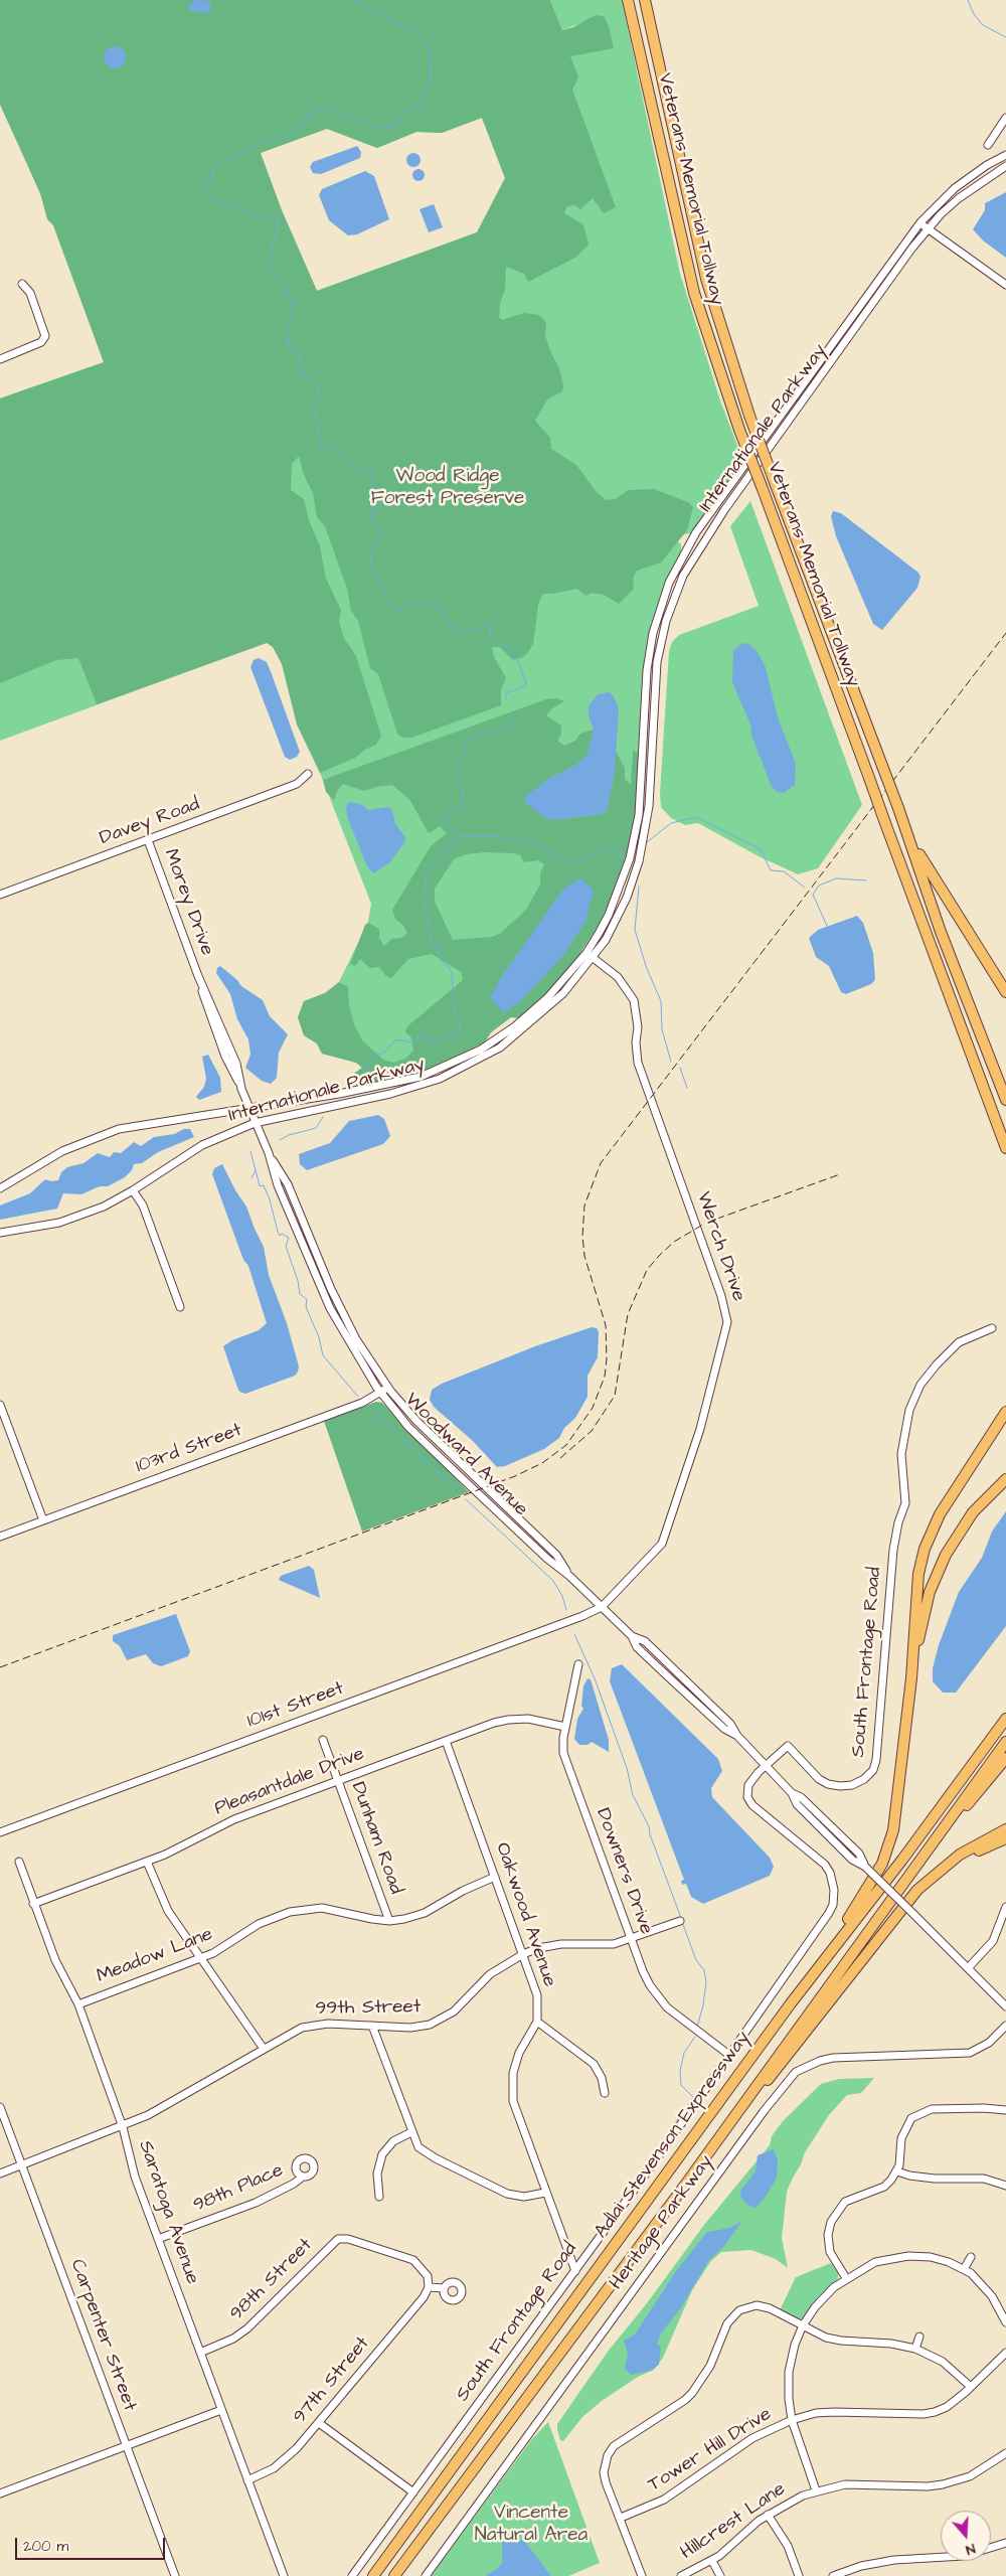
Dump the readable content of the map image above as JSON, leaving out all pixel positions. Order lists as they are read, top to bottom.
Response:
{
  "streets": {
    "highway": ["Veterans Memorial Tollway", "Adlai Stevenson Expressway"],
    "street": [
      "Internationale Parkway",
      "Davey Road",
      "Morey Drive",
      "Werch Drive",
      "103rd Street",
      "Woodward Avenue",
      "South Frontage Road",
      "101st Street",
      "Pleasantdale Drive",
      "Dunham Road",
      "Downers Drive",
      "Oakwood Avenue",
      "Meadow Lane",
      "99th Street",
      "98th Place",
      "Saratoga Avenue",
      "Heritage Parkway",
      "98th Street",
      "Carpenter Street",
      "97th Street",
      "Tower Hill Drive",
      "Hillcrest Lane"
    ]
  },
  "crossings": [
    ["Internationale Parkway", "Morey Drive"],
    ["Internationale Parkway", "Werch Drive"],
    ["Internationale Parkway", "Woodward Avenue"],
    ["Davey Road", "Morey Drive"],
    ["Morey Drive", "Woodward Avenue"],
    ["Werch Drive", "Woodward Avenue"],
    ["Werch Drive", "101st Street"],
    ["103rd Street", "Woodward Avenue"],
    ["Woodward Avenue", "South Frontage Road"],
    ["Woodward Avenue", "101st Street"],
    ["South Frontage Road", "Downers Drive"],
    ["Pleasantdale Drive", "Dunham Road"],
    ["Pleasantdale Drive", "Downers Drive"],
    ["Pleasantdale Drive", "Oakwood Avenue"],
    ["Pleasantdale Drive", "Saratoga Avenue"],
    ["Dunham Road", "Meadow Lane"],
    ["Downers Drive", "99th Street"],
    ["Oakwood Avenue", "Meadow Lane"],
    ["Oakwood Avenue", "99th Street"],
    ["Meadow Lane", "Saratoga Avenue"],
    ["99th Street", "Saratoga Avenue"],
    ["99th Street", "Carpenter Street"],
    ["98th Place", "Saratoga Avenue"],
    ["Saratoga Avenue", "98th Street"],
    ["Saratoga Avenue", "97th Street"],
    ["98th Street", "97th Street"]
  ],
  "parks": ["Wood Ridge Forest Preserve", "Vincente Natural Area"],
  "scale_bar": "200 m",
  "north": "bottom"
}
